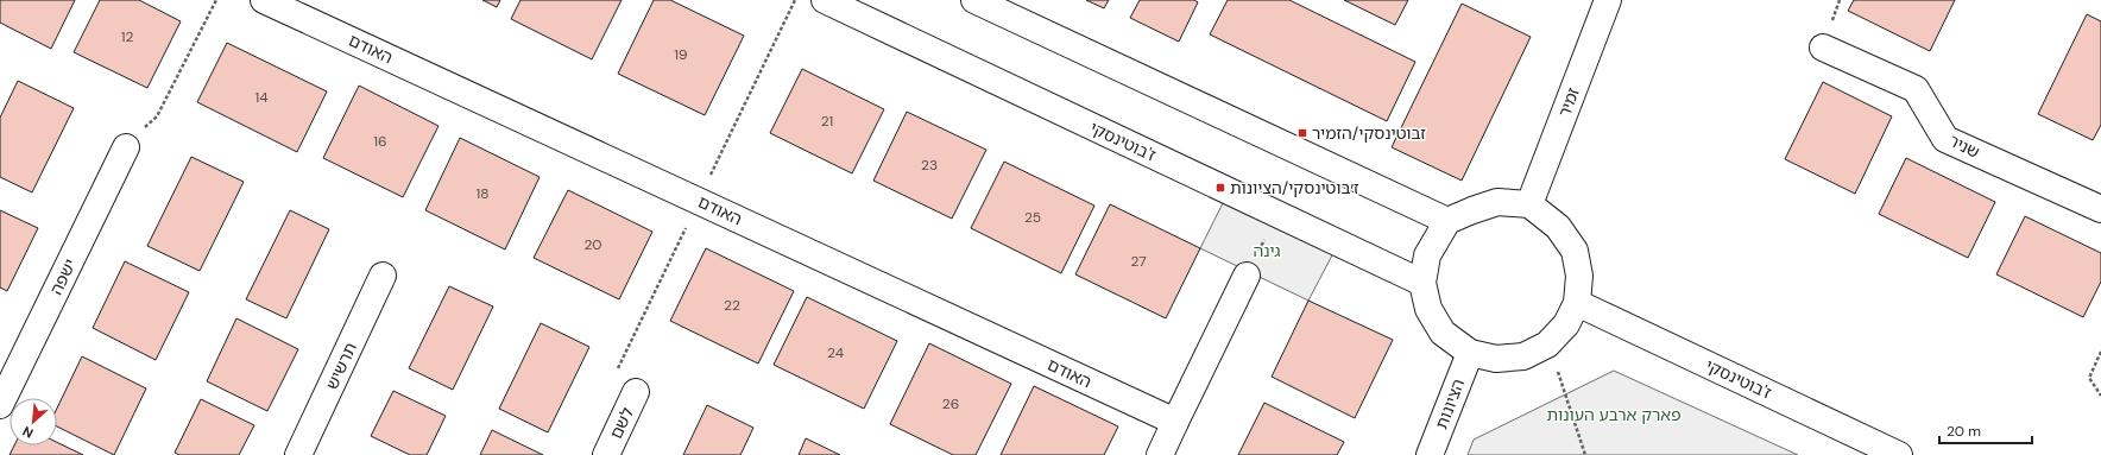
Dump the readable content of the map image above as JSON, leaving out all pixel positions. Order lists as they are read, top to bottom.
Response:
{
  "streets": {
    "street": [
      "האודם",
      "זמיר",
      "ז'בוטינסקי",
      "שניר",
      "ישפה",
      "תרשיש",
      "הציונות",
      "לשם"
    ]
  },
  "crossings": [
    ["זמיר", "ז'בוטינסקי"],
    ["זמיר", "הציונות"],
    ["ז'בוטינסקי", "הציונות"]
  ],
  "parks": ["גינה", "פארק ארבע העונות"],
  "places": {
    "transit": ["זבוטינסקי/הזמיר", "ז׳בוטינסקי/הציונות"]
  },
  "house_numbers": [
    "12",
    "19",
    "14",
    "21",
    "16",
    "23",
    "18",
    "25",
    "20",
    "27",
    "22",
    "24",
    "26"
  ],
  "scale_bar": "20 m",
  "north": "bottom left"
}
